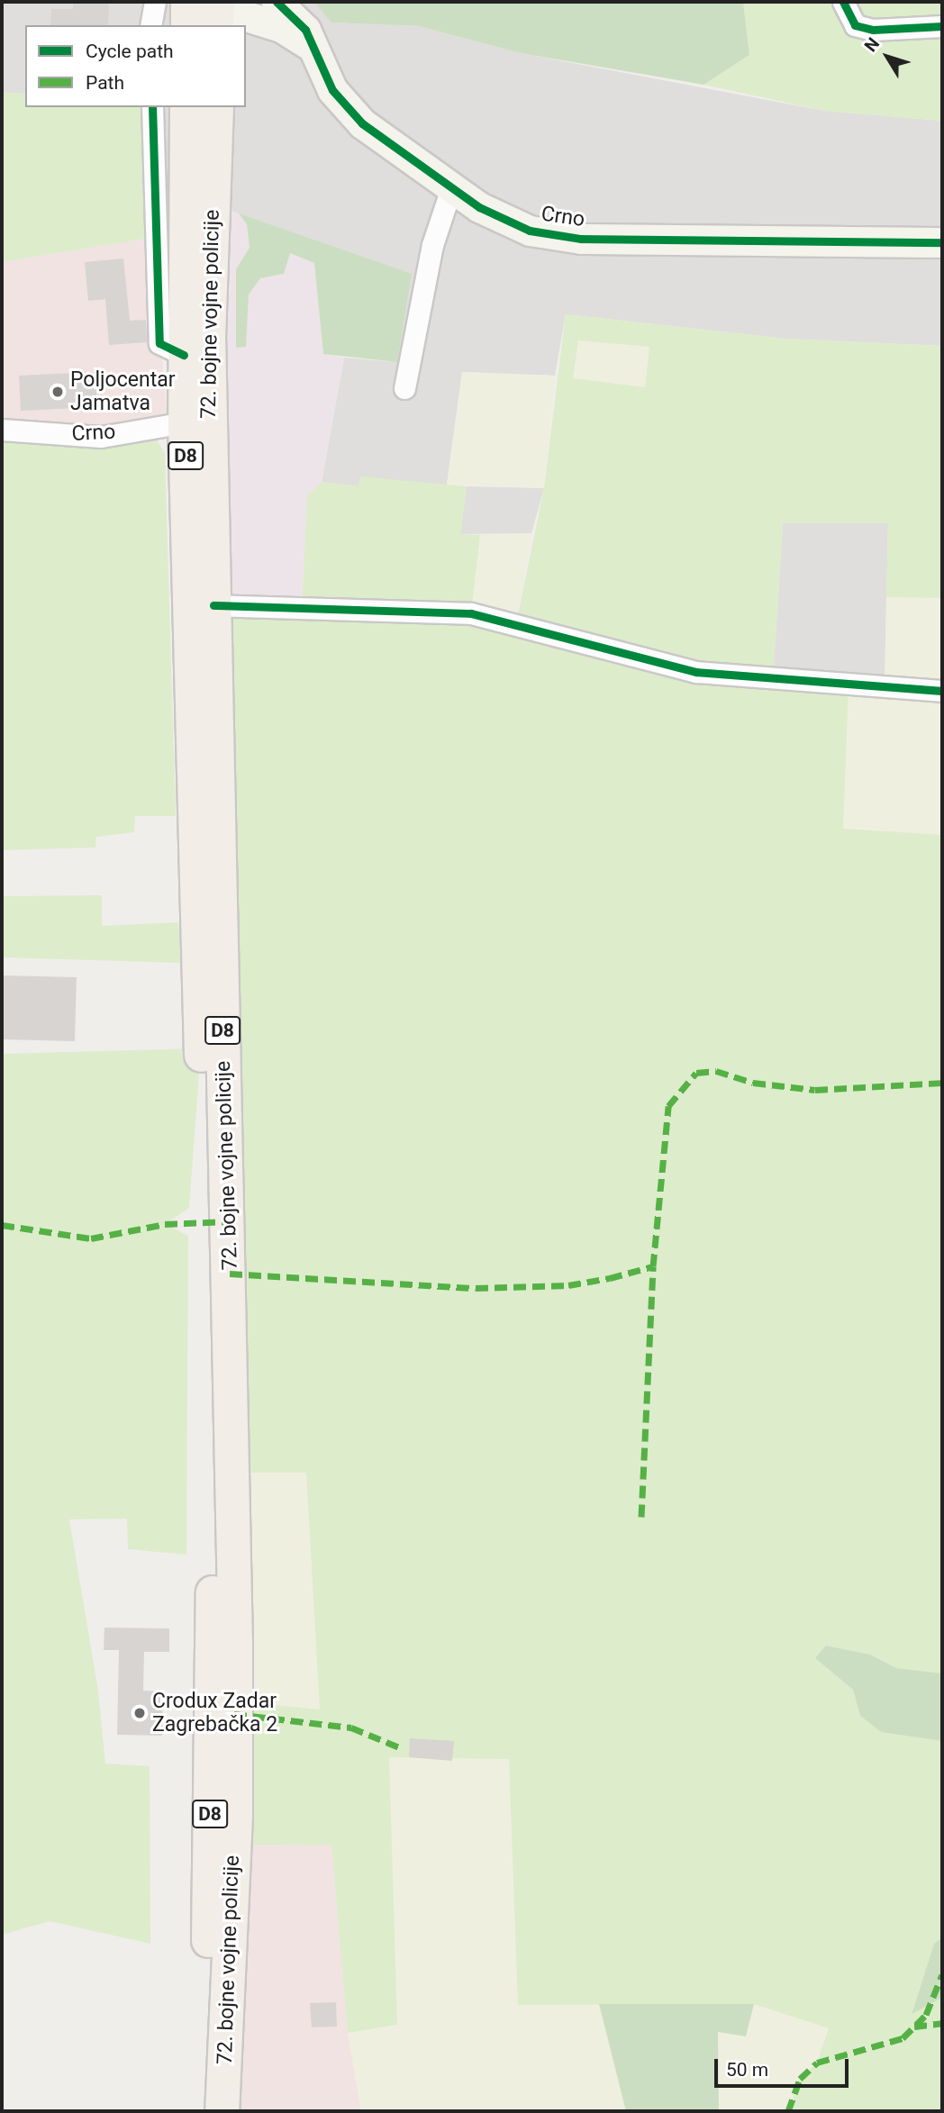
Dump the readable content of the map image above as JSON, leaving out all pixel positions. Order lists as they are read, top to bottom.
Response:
{
  "streets": {
    "main road": ["72. bojne vojne policije", "D8"],
    "street": ["Crno"]
  },
  "crossings": [
    ["Crno", "72. bojne vojne policije"]
  ],
  "places": ["Poljocentar Jamatva", "Crodux Zadar Zagrebačka 2"],
  "legend": ["Cycle path", "Path"],
  "scale_bar": "50 m",
  "north": "top left"
}
